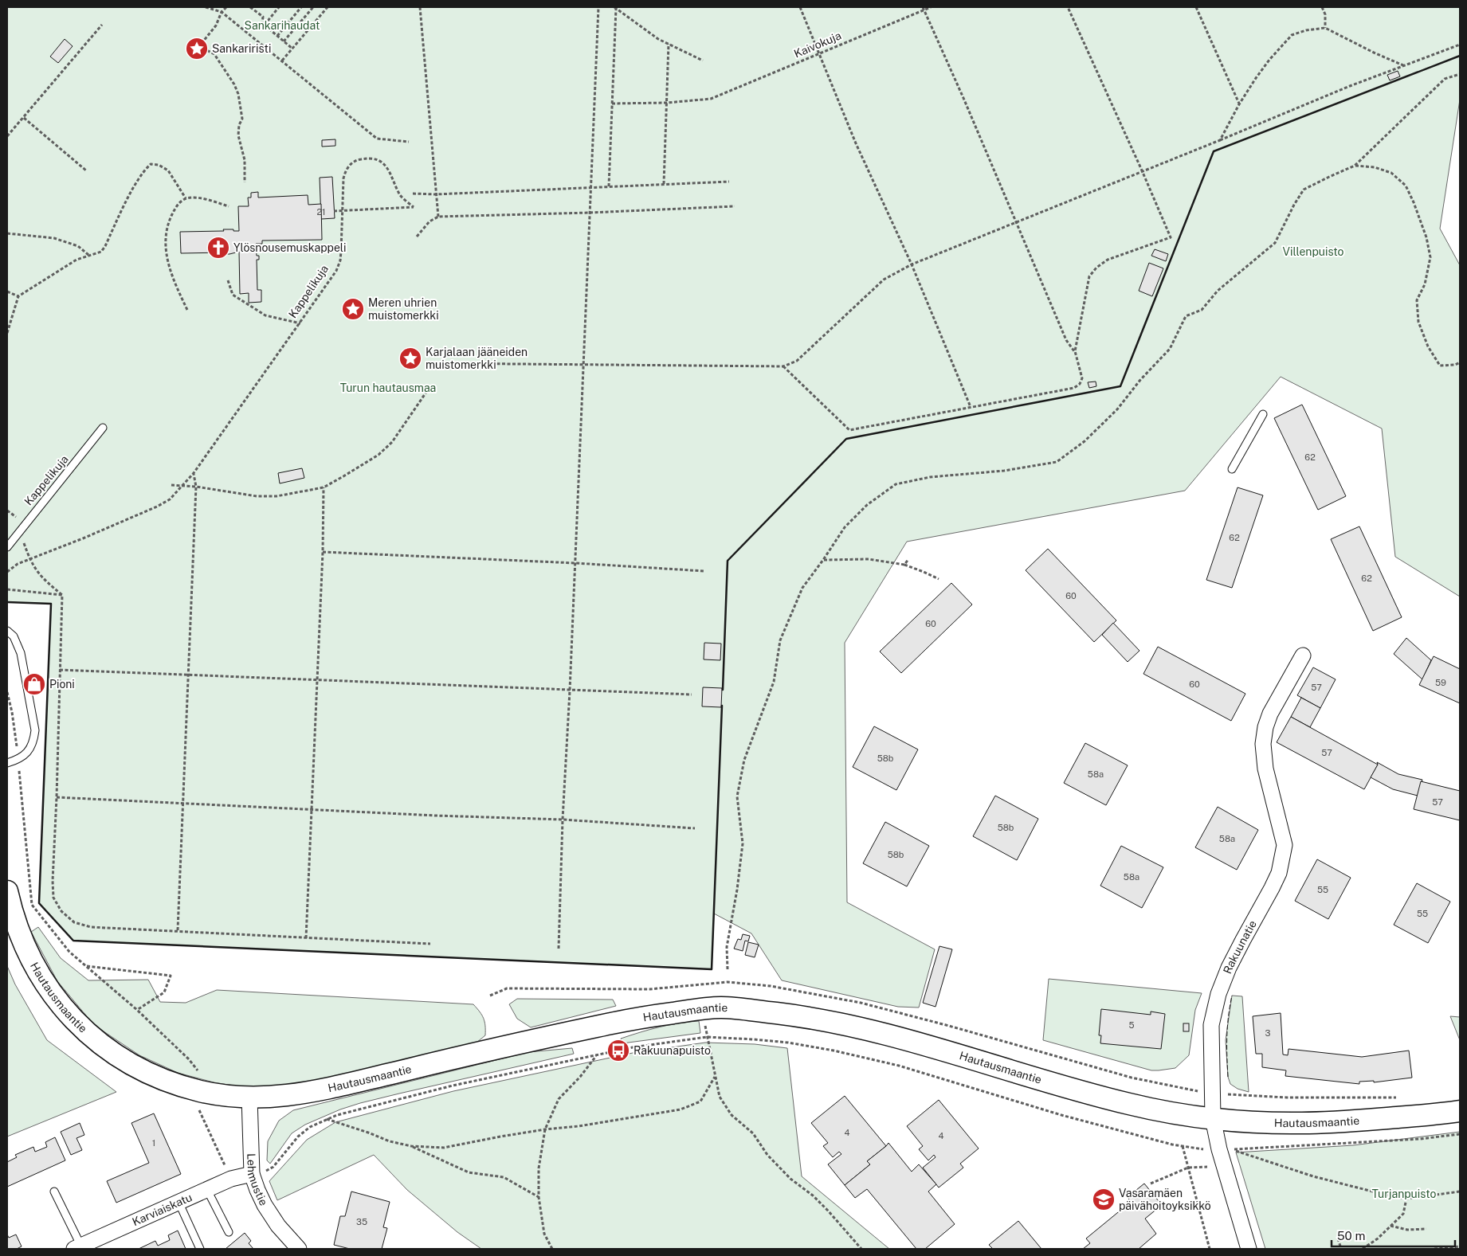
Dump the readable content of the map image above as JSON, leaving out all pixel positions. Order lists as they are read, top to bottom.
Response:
{
  "streets": {
    "street": [
      "Rakuunatie",
      "Hautausmaantie",
      "Lehmustie",
      "Karviaiskatu"
    ],
    "lane": ["Kappelikuja"],
    "path": ["Kaivokuja"]
  },
  "crossings": [
    ["Rakuunatie", "Hautausmaantie"],
    ["Hautausmaantie", "Lehmustie"],
    ["Lehmustie", "Karviaiskatu"]
  ],
  "parks": [
    "Sankarihaudat",
    "Villenpuisto",
    "Turun hautausmaa",
    "Turjanpuisto"
  ],
  "places": {
    "place": ["Sankariristi", "Meren uhrien muistomerkki", "Karjalaan jääneiden muistomerkki"],
    "church": ["Ylösnousemuskappeli"],
    "shop": ["Pioni"],
    "bus stop": ["Rakuunapuisto"],
    "school or university": ["Vasaramäen päivähoitoyksikkö"]
  },
  "house_numbers": [
    "21",
    "62",
    "62",
    "62",
    "60",
    "60",
    "59",
    "60",
    "57",
    "57",
    "58b",
    "58a",
    "57",
    "58b",
    "58a",
    "58b",
    "58a",
    "55",
    "55",
    "5",
    "3",
    "4",
    "4",
    "1",
    "35"
  ],
  "scale_bar": "50 m"
}
